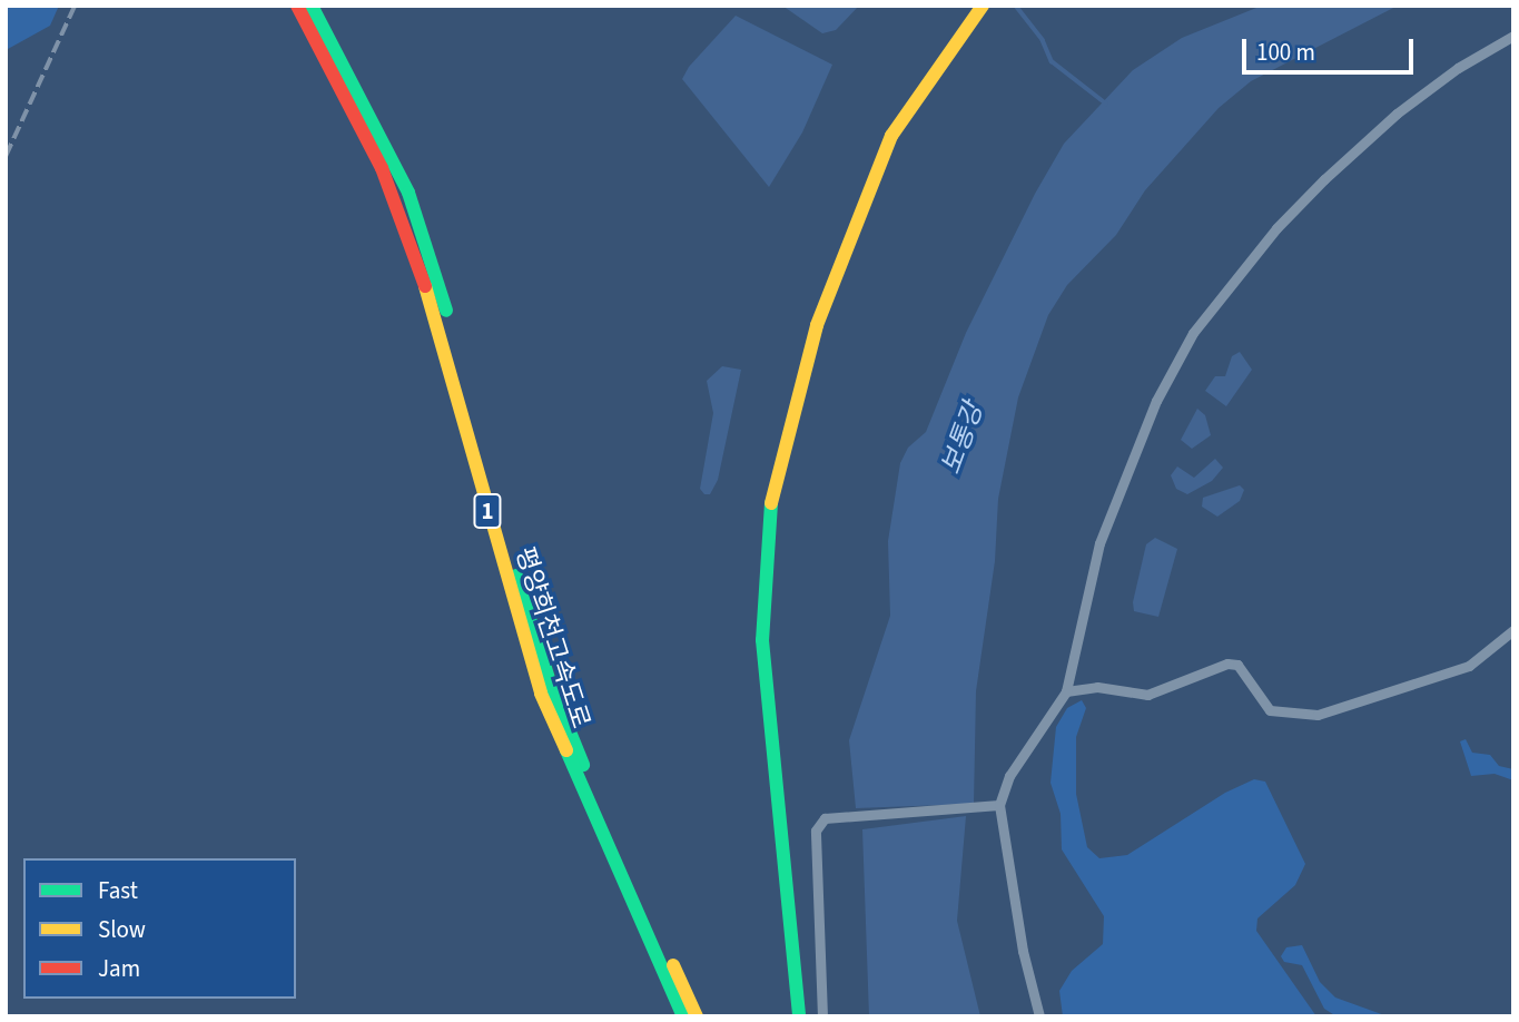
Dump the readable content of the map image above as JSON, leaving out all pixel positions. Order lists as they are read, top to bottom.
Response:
{
  "streets": {
    "main road": ["1", "평양희천고속도로"]
  },
  "water": ["보통강"],
  "legend": ["Fast", "Slow", "Jam"],
  "scale_bar": "100 m"
}
